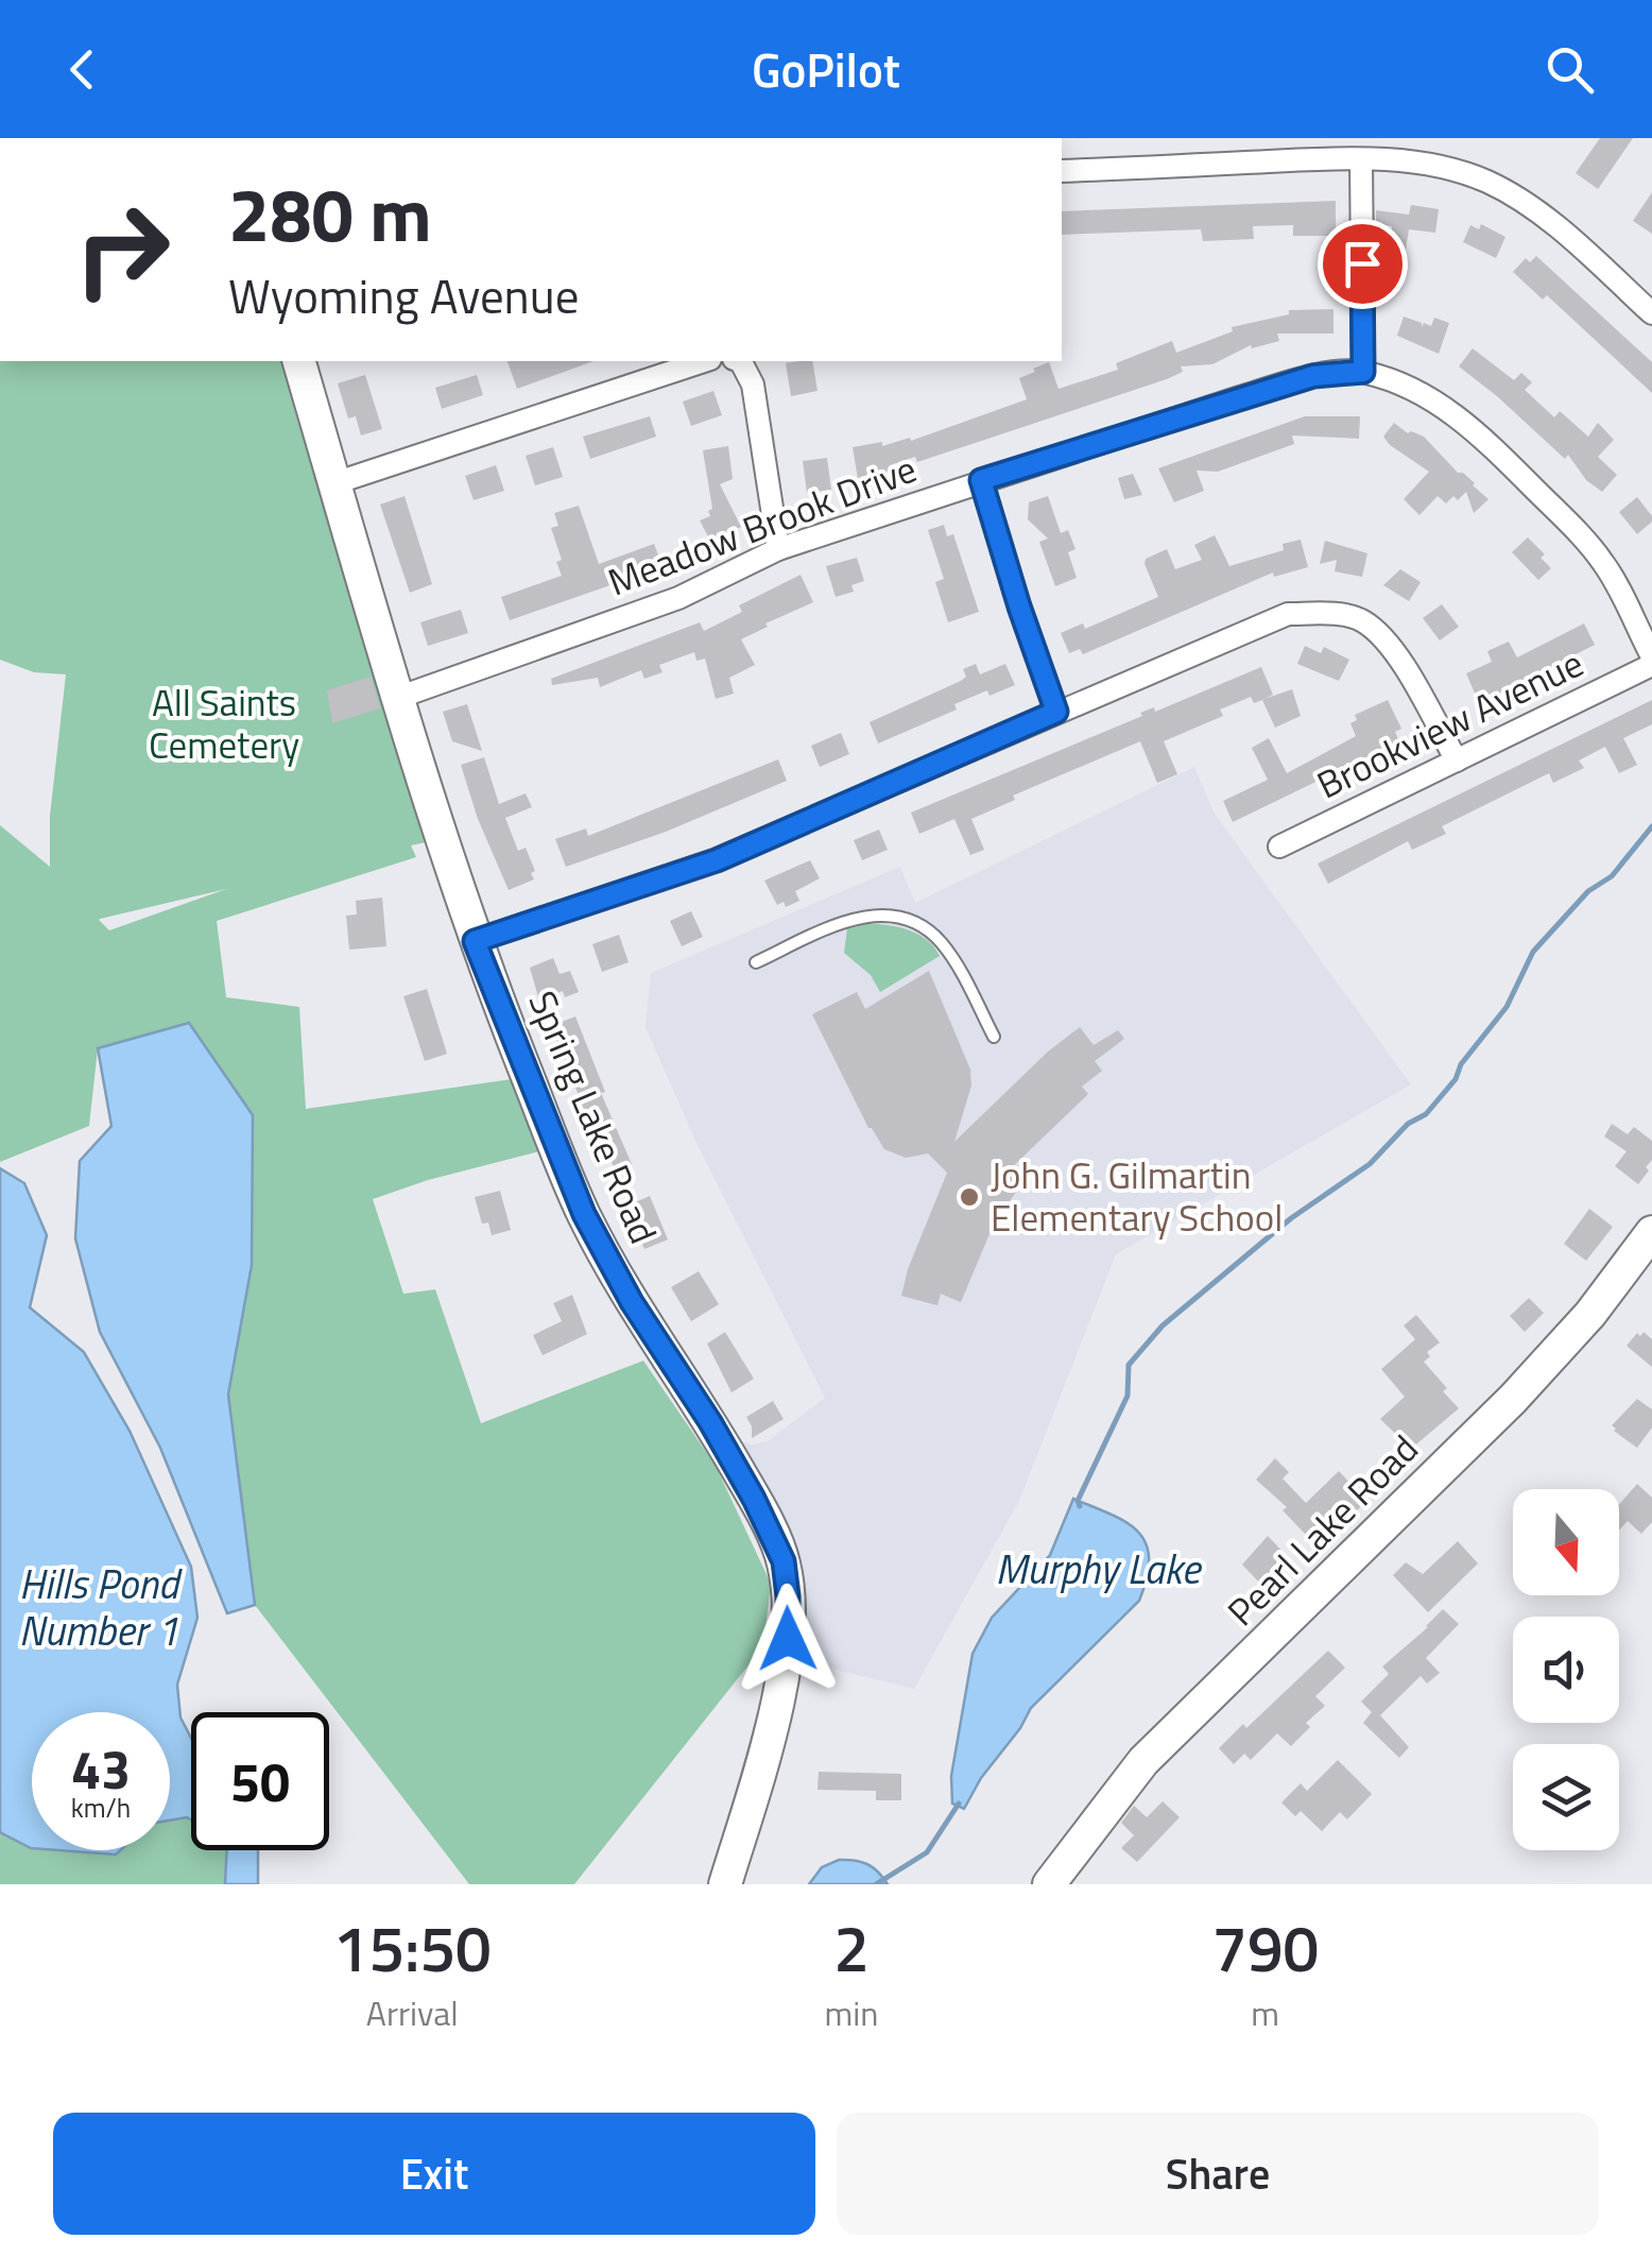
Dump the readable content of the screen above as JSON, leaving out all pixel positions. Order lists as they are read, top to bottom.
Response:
{
  "streets": {
    "main road": ["Spring Lake Road", "Pearl Lake Road"],
    "street": ["Meadow Brook Drive", "Brookview Avenue"]
  },
  "crossings": [
    ["Meadow Brook Drive", "Spring Lake Road"]
  ],
  "water": ["Murphy Lake", "Hills Pond Number 1"],
  "parks": ["All Saints Cemetery"],
  "places": ["John G. Gilmartin Elementary School"],
  "north": "bottom",
  "page": {
    "header": "GoPilot",
    "turn": ["280 m", "Wyoming Avenue"],
    "speed": "43 km/h",
    "limit": "50",
    "eta": [
      "15:50",
      "Arrival",
      "2",
      "min",
      "790",
      "m"
    ],
    "buttons": ["Exit", "Share"]
  }
}
